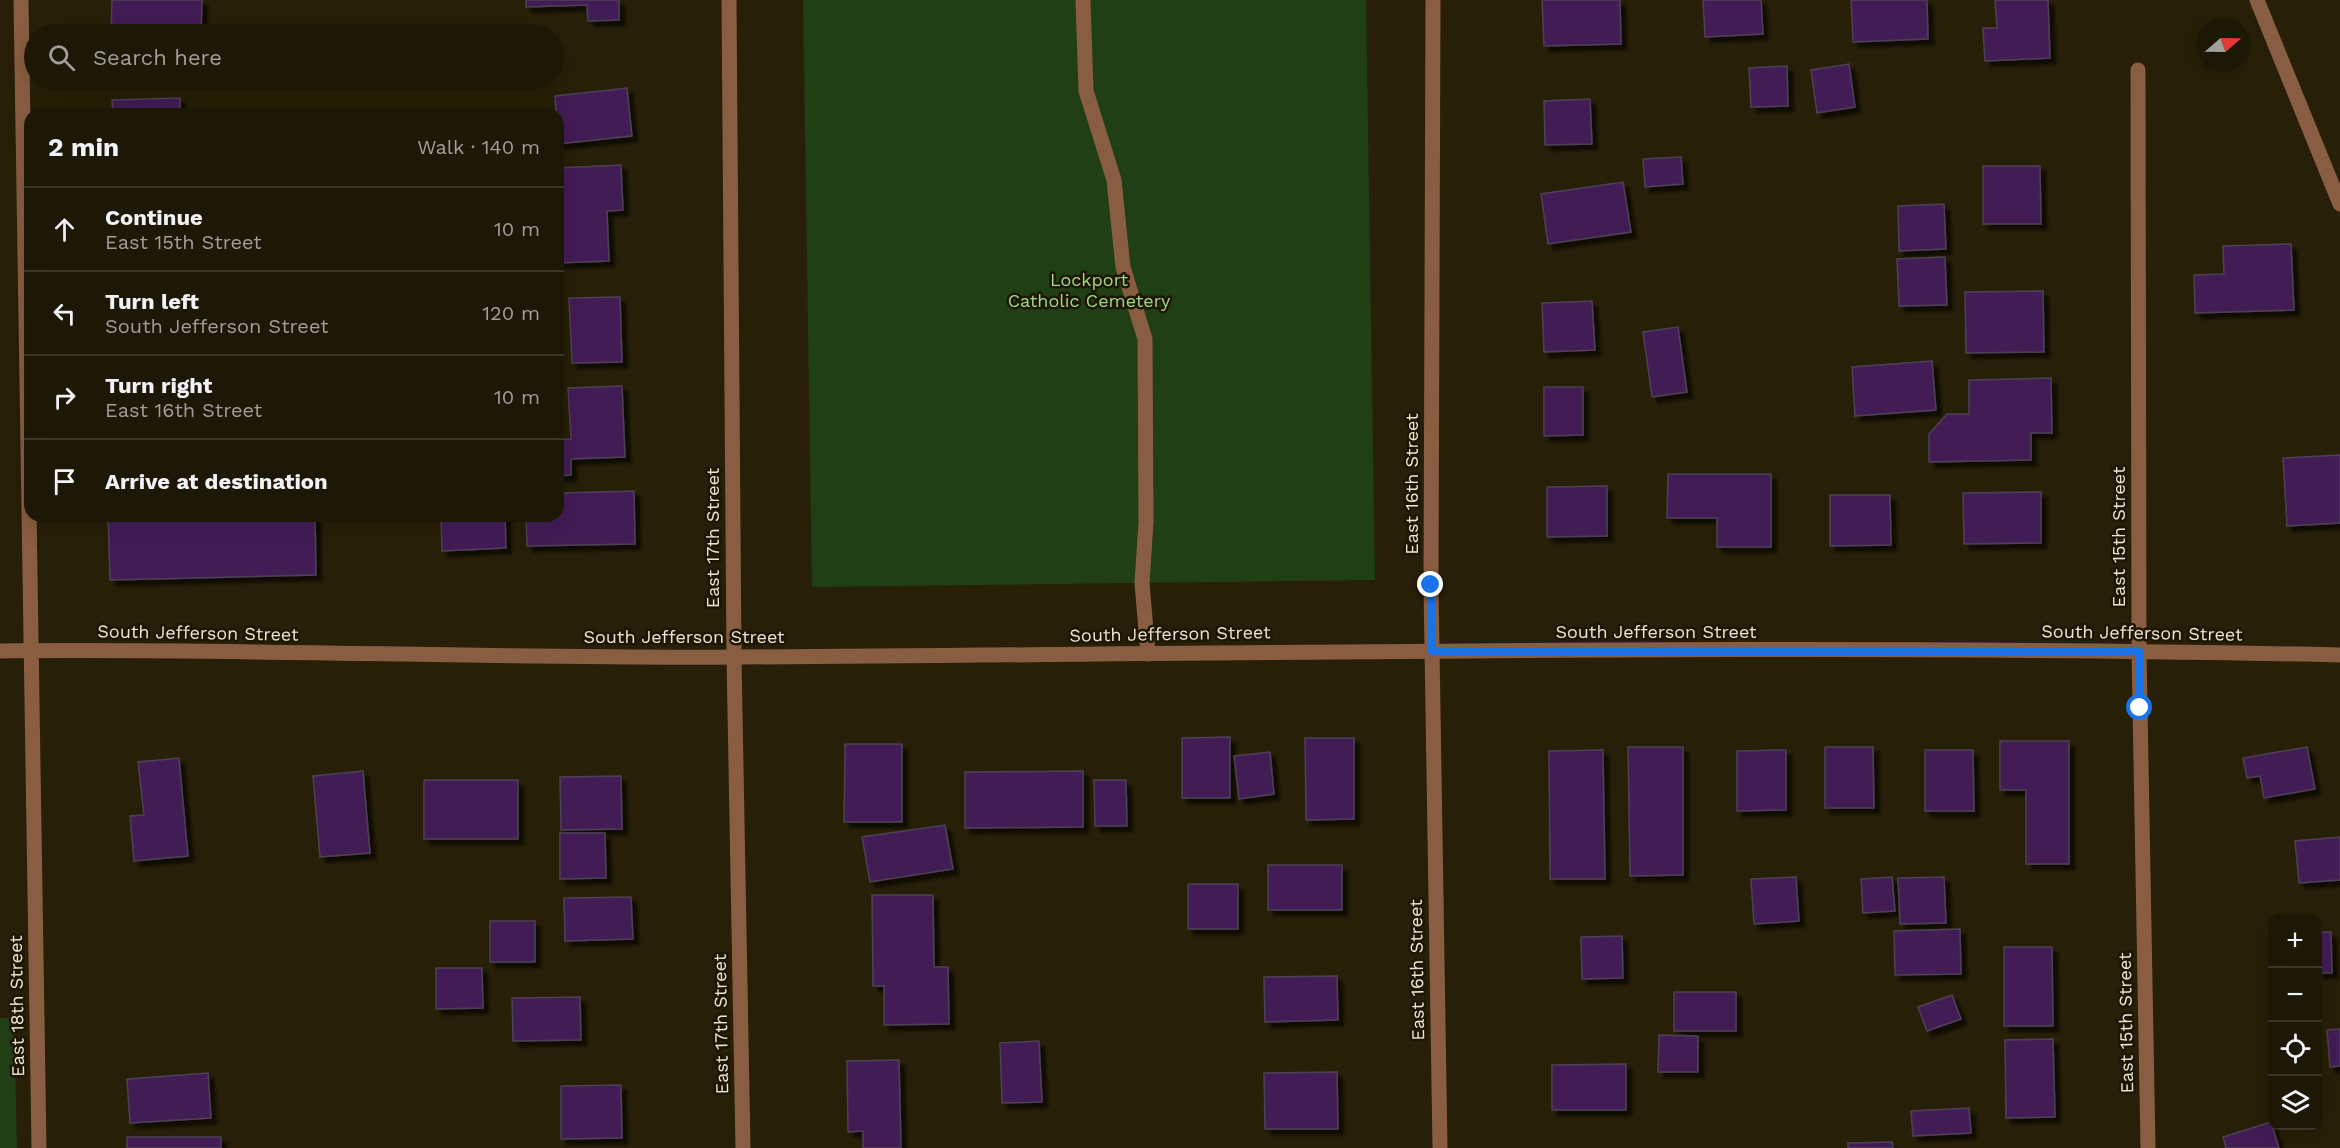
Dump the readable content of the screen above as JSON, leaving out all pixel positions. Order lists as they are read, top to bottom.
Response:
{
  "streets": {
    "street": [
      "East 16th Street",
      "East 15th Street",
      "East 17th Street",
      "South Jefferson Street",
      "East 18th Street"
    ]
  },
  "crossings": [
    ["East 16th Street", "South Jefferson Street"],
    ["East 15th Street", "South Jefferson Street"],
    ["East 17th Street", "South Jefferson Street"],
    ["South Jefferson Street", "East 18th Street"]
  ],
  "parks": ["Lockport Catholic Cemetery"],
  "north": "right",
  "page": {
    "search": "Search here",
    "heading": ["2 min", "Walk · 140 m"],
    "list": [
      ["Continue", "East 15th Street", "10 m"],
      ["Turn left", "South Jefferson Street", "120 m"],
      ["Turn right", "East 16th Street", "10 m"],
      "Arrive at destination"
    ],
    "map_buttons": ["+", "−"]
  }
}
